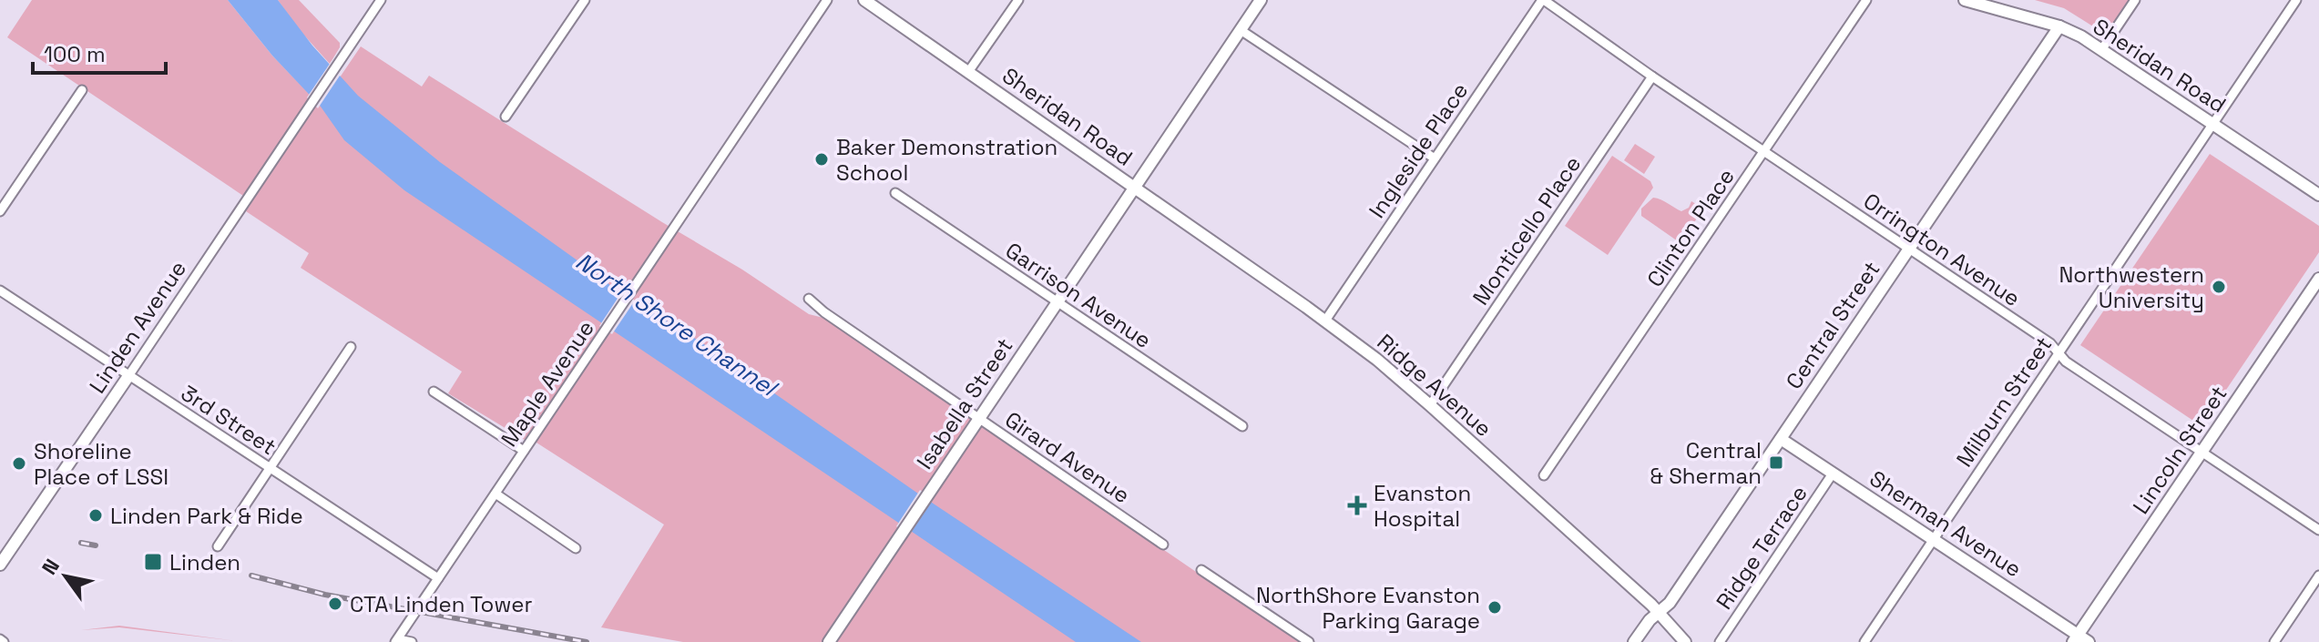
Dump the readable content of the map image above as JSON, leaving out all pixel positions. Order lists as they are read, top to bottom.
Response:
{
  "streets": {
    "street": [
      "Sheridan Road",
      "Ingleside Place",
      "Clinton Place",
      "Monticello Place",
      "Orrington Avenue",
      "Garrison Avenue",
      "Central Street",
      "Linden Avenue",
      "Maple Avenue",
      "Ridge Avenue",
      "Milburn Street",
      "Isabella Street",
      "3rd Street",
      "Lincoln Street",
      "Girard Avenue",
      "Sherman Avenue",
      "Ridge Terrace"
    ]
  },
  "crossings": [
    ["Sheridan Road", "Central Street"],
    ["Sheridan Road", "Ridge Avenue"],
    ["Sheridan Road", "Milburn Street"],
    ["Sheridan Road", "Isabella Street"],
    ["Ingleside Place", "Orrington Avenue"],
    ["Ingleside Place", "Ridge Avenue"],
    ["Clinton Place", "Orrington Avenue"],
    ["Monticello Place", "Orrington Avenue"],
    ["Monticello Place", "Ridge Avenue"],
    ["Orrington Avenue", "Central Street"],
    ["Orrington Avenue", "Milburn Street"],
    ["Orrington Avenue", "Lincoln Street"],
    ["Garrison Avenue", "Isabella Street"],
    ["Central Street", "Ridge Avenue"],
    ["Central Street", "Sherman Avenue"],
    ["Linden Avenue", "3rd Street"],
    ["Maple Avenue", "3rd Street"],
    ["Ridge Avenue", "Isabella Street"],
    ["Milburn Street", "Sherman Avenue"],
    ["Isabella Street", "Girard Avenue"],
    ["Lincoln Street", "Sherman Avenue"],
    ["Sherman Avenue", "Ridge Terrace"]
  ],
  "water": ["North Shore Channel"],
  "places": {
    "other": [
      "Baker Demonstration School",
      "Northwestern University",
      "Shoreline Place of LSSI",
      "Linden Park & Ride",
      "CTA Linden Tower",
      "NorthShore Evanston Parking Garage"
    ],
    "transit": ["Central & Sherman", "Linden"],
    "health": ["Evanston Hospital"]
  },
  "scale_bar": "100 m",
  "north": "top left"
}
